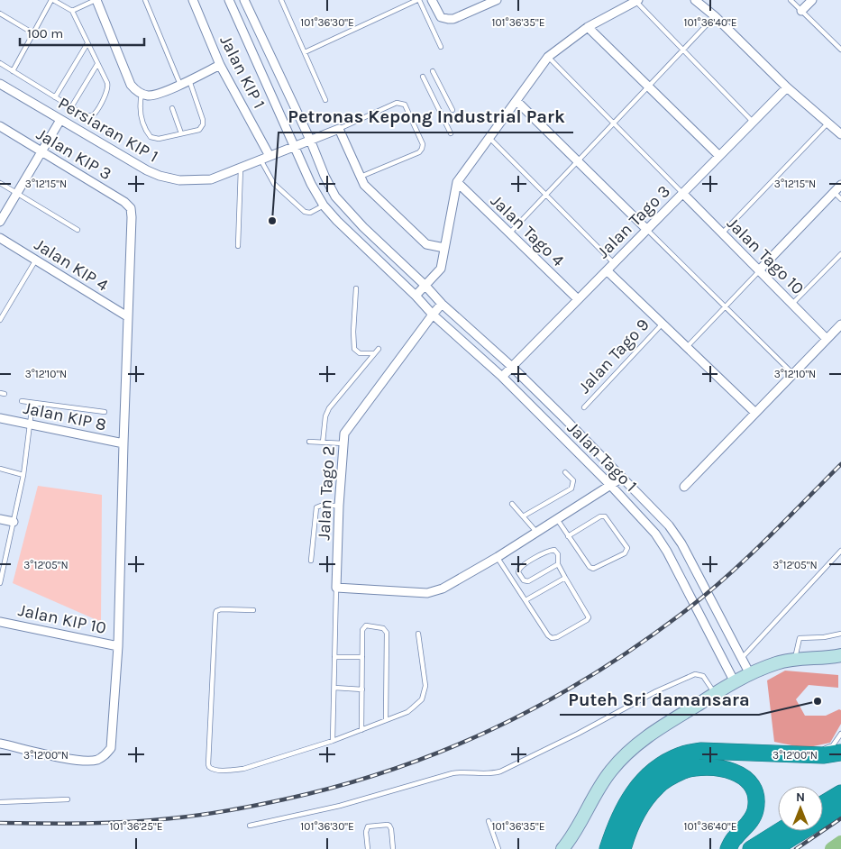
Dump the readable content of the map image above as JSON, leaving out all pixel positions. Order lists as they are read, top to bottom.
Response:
{
  "streets": {
    "street": [
      "Jalan KIP 1",
      "Persiaran KIP 1",
      "Jalan KIP 3",
      "Jalan Tago 3",
      "Jalan Tago 4",
      "Jalan Tago 10",
      "Jalan KIP 4",
      "Jalan KIP 8",
      "Jalan Tago 1",
      "Jalan Tago 2",
      "Jalan KIP 10"
    ],
    "lane": ["Jalan Tago 9"]
  },
  "crossings": [
    ["Jalan KIP 1", "Persiaran KIP 1"],
    ["Persiaran KIP 1", "Jalan Tago 1"],
    ["Jalan KIP 3", "Jalan KIP 4"],
    ["Jalan Tago 3", "Jalan Tago 4"],
    ["Jalan Tago 3", "Jalan Tago 10"],
    ["Jalan Tago 3", "Jalan Tago 1"],
    ["Jalan Tago 1", "Jalan Tago 2"]
  ],
  "places": ["Petronas Kepong Industrial Park", "Puteh Sri damansara"],
  "scale_bar": "100 m",
  "north": "top",
  "coordinates": [
    "101°36'30\"E",
    "101°36'35\"E",
    "101°36'40\"E",
    "3°12'15\"N",
    "3°12'10\"N",
    "3°12'05\"N",
    "3°12'00\"N",
    "101°36'25\"E"
  ]
}
